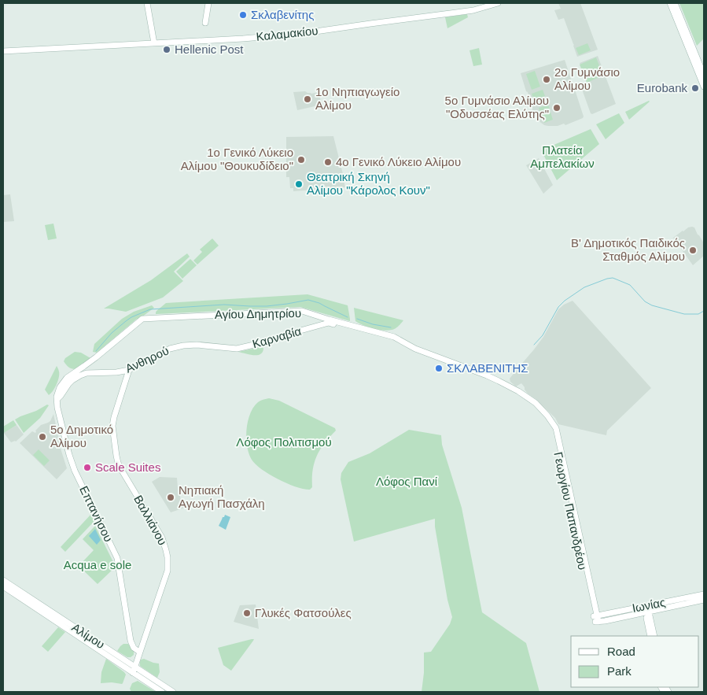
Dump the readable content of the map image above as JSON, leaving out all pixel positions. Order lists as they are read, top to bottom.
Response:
{
  "streets": {
    "street": [
      "Καλαμακίου",
      "Αγίου Δημητρίου",
      "Καρναβία",
      "Ανθηρού",
      "Γεωργίου Παπανδρέου",
      "Επτανήσου",
      "Βαλλιάνου",
      "Ιωνίας",
      "Αλίμου"
    ]
  },
  "crossings": [
    ["Αγίου Δημητρίου", "Καρναβία"],
    ["Αγίου Δημητρίου", "Ανθηρού"],
    ["Αγίου Δημητρίου", "Γεωργίου Παπανδρέου"],
    ["Αγίου Δημητρίου", "Επτανήσου"],
    ["Καρναβία", "Ανθηρού"],
    ["Ανθηρού", "Επτανήσου"],
    ["Ανθηρού", "Βαλλιάνου"],
    ["Γεωργίου Παπανδρέου", "Ιωνίας"],
    ["Επτανήσου", "Βαλλιάνου"],
    ["Βαλλιάνου", "Αλίμου"]
  ],
  "parks": [
    "Πλατεία Αμπελακίων",
    "Λόφος Πολιτισμού",
    "Λόφος Πανί",
    "Acqua e sole"
  ],
  "places": [
    "Σκλαβενίτης",
    "Hellenic Post",
    "2ο Γυμνάσιο Αλίμου",
    "Eurobank",
    "1o Νηπιαγωγείο Αλίμου",
    "5ο Γυμνάσιο Αλίμου \"Οδυσσέας Ελύτης\"",
    "1ο Γενικό Λύκειο Αλίμου \"Θουκυδίδειο\"",
    "4ο Γενικό Λύκειο Αλίμου",
    "Θεατρική Σκηνή Αλίμου \"Κάρολος Κουν\"",
    "Β' Δημοτικός Παιδικός Σταθμός Αλίμου",
    "ΣΚΛΑΒΕΝΙΤΗΣ",
    "5ο Δημοτικό Αλίμου",
    "Scale Suites",
    "Νηπιακή Αγωγή Πασχάλη",
    "Γλυκές Φατσούλες"
  ],
  "legend": ["Road", "Park"]
}
